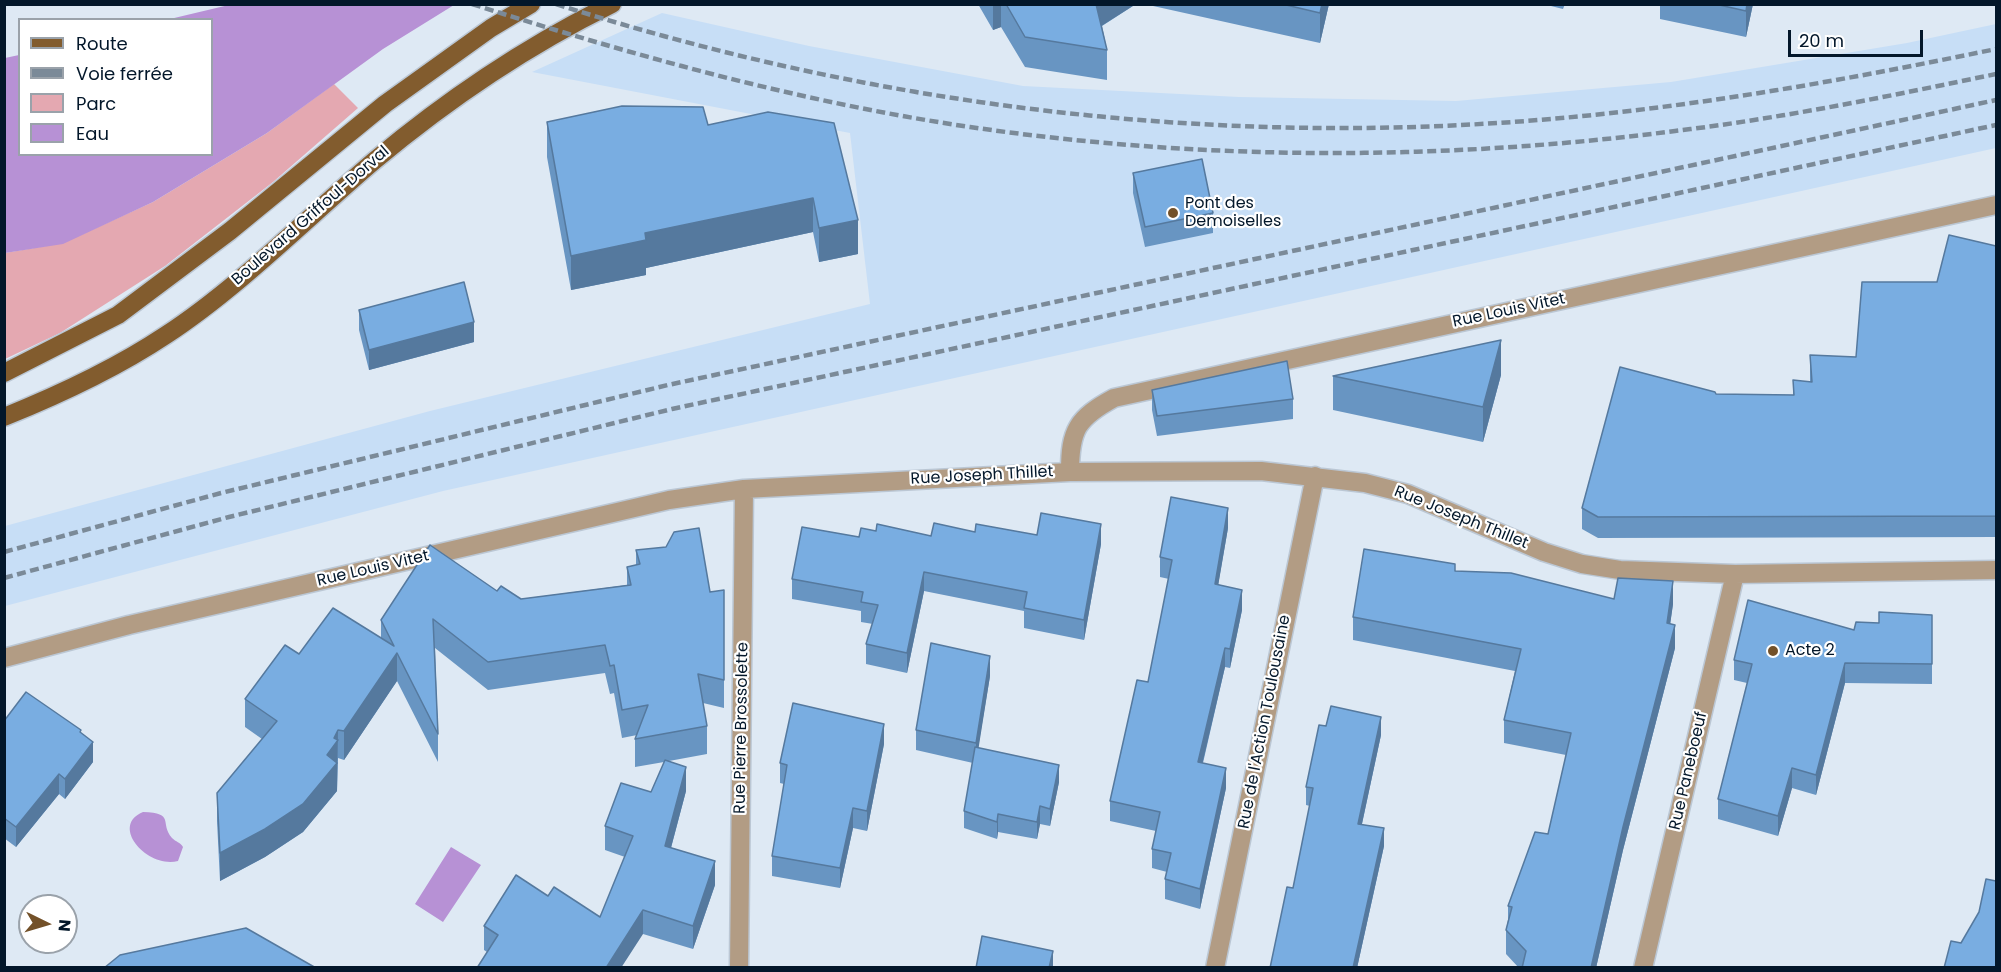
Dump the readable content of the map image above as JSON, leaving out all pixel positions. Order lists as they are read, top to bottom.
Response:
{
  "streets": {
    "main road": ["Boulevard Griffoul-Dorval"],
    "street": [
      "Rue Louis Vitet",
      "Rue Joseph Thillet",
      "Rue de l'Action Toulousaine",
      "Rue Pierre Brossolette",
      "Rue Paneboeuf"
    ]
  },
  "crossings": [
    ["Rue Louis Vitet", "Rue Joseph Thillet"],
    ["Rue Louis Vitet", "Rue Pierre Brossolette"],
    ["Rue Joseph Thillet", "Rue de l'Action Toulousaine"],
    ["Rue Joseph Thillet", "Rue Pierre Brossolette"],
    ["Rue Joseph Thillet", "Rue Paneboeuf"]
  ],
  "places": ["Pont des Demoiselles", "Acte 2"],
  "legend": [
    "Route",
    "Voie ferrée",
    "Parc",
    "Eau"
  ],
  "scale_bar": "20 m",
  "north": "right"
}
